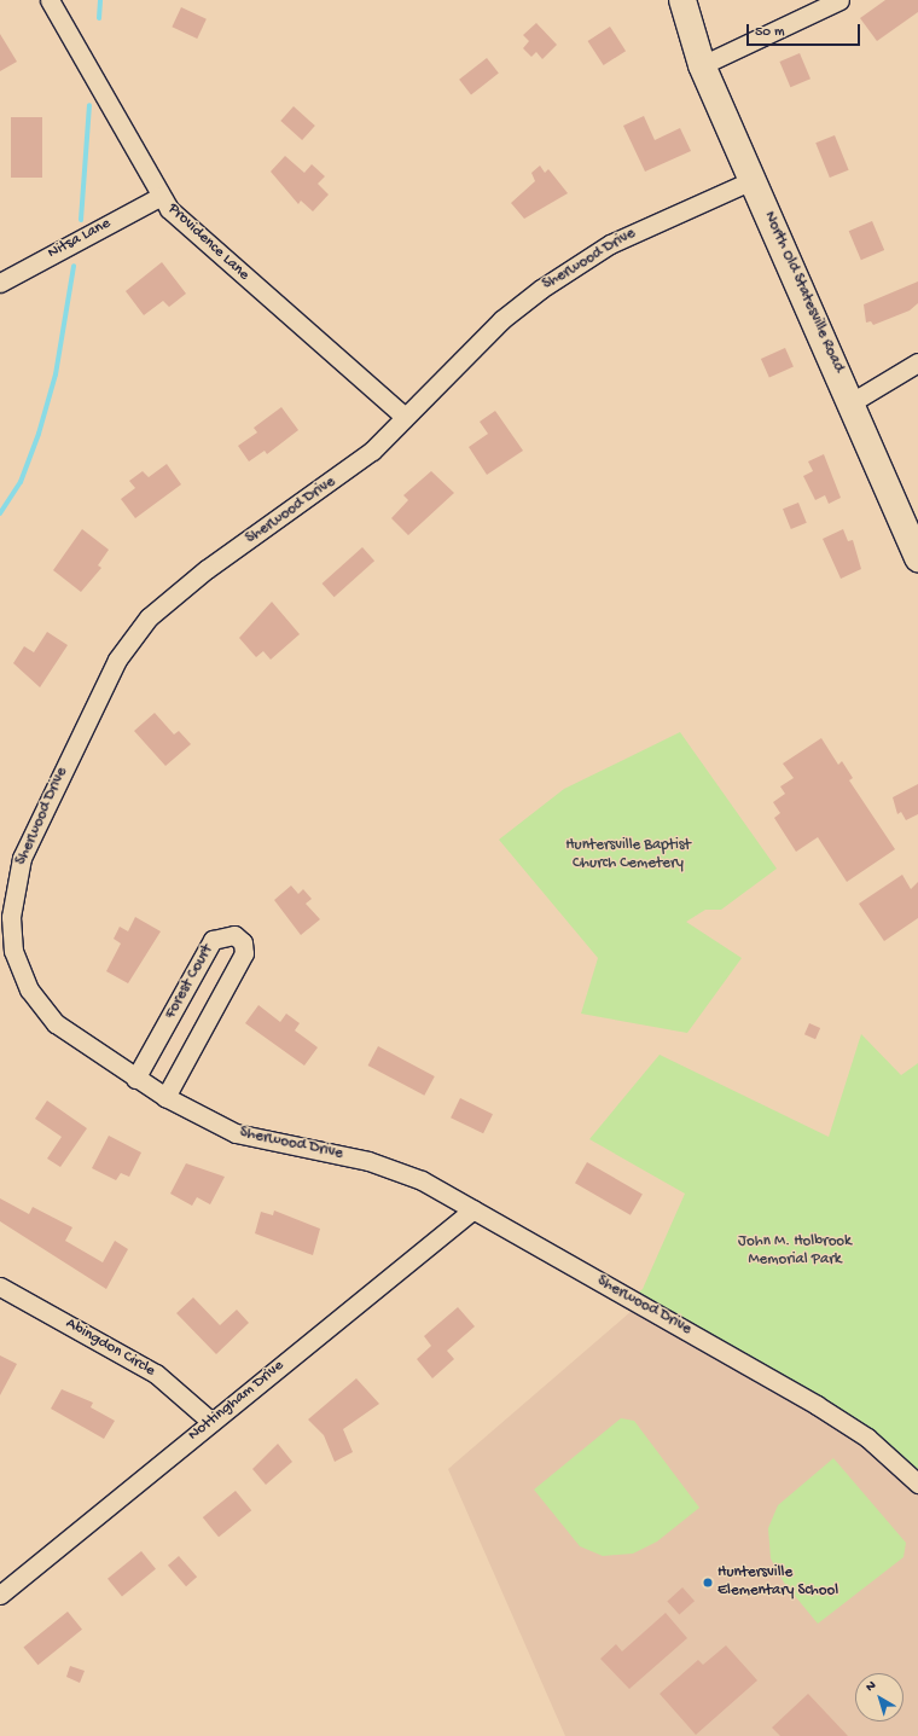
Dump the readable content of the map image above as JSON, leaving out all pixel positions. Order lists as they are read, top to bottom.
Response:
{
  "streets": {
    "main road": ["North Old Statesville Road"],
    "street": [
      "Nitsa Lane",
      "Providence Lane",
      "Sherwood Drive",
      "Forest Court",
      "Abingdon Circle",
      "Nottingham Drive"
    ]
  },
  "crossings": [
    ["Nitsa Lane", "Providence Lane"],
    ["Providence Lane", "Sherwood Drive"],
    ["Sherwood Drive", "North Old Statesville Road"],
    ["Sherwood Drive", "Forest Court"],
    ["Sherwood Drive", "Nottingham Drive"],
    ["Abingdon Circle", "Nottingham Drive"]
  ],
  "parks": ["Huntersville Baptist Church Cemetery", "John M. Holbrook Memorial Park"],
  "places": ["Huntersville Elementary School"],
  "scale_bar": "50 m",
  "north": "top left"
}
